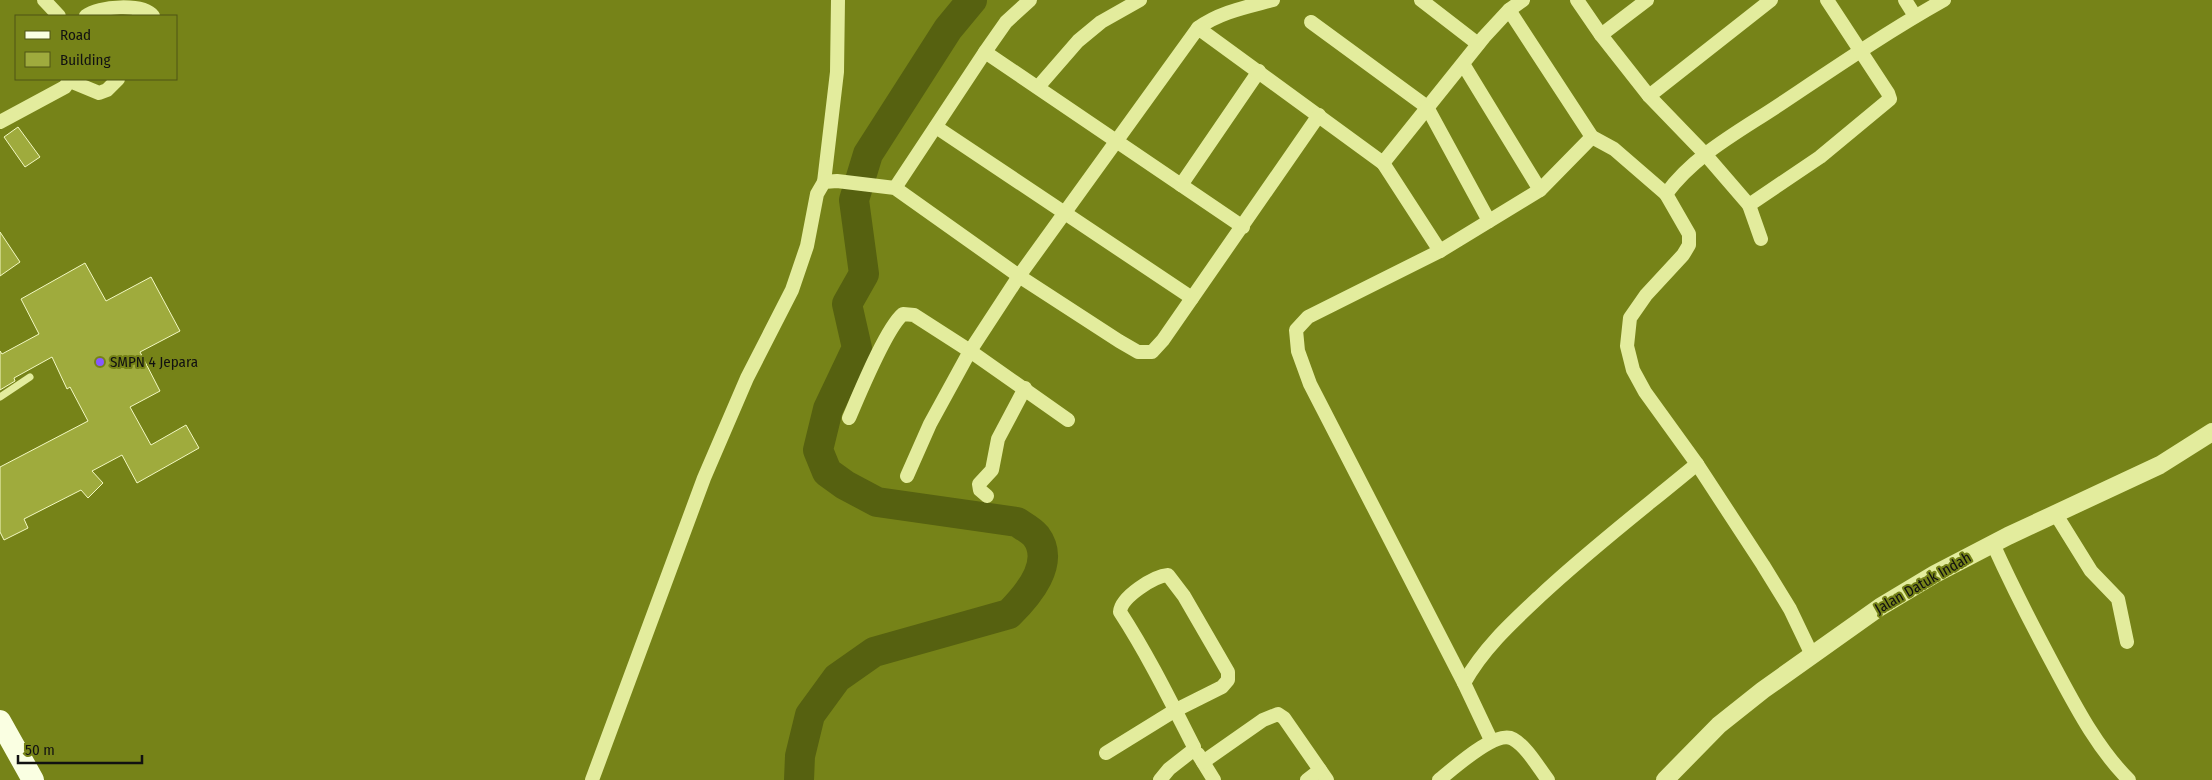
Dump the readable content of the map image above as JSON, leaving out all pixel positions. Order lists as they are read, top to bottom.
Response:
{
  "streets": {
    "street": ["Jalan Datuk Indah"]
  },
  "places": ["SMPN 4 Jepara"],
  "legend": ["Road", "Building"],
  "scale_bar": "50 m"
}
